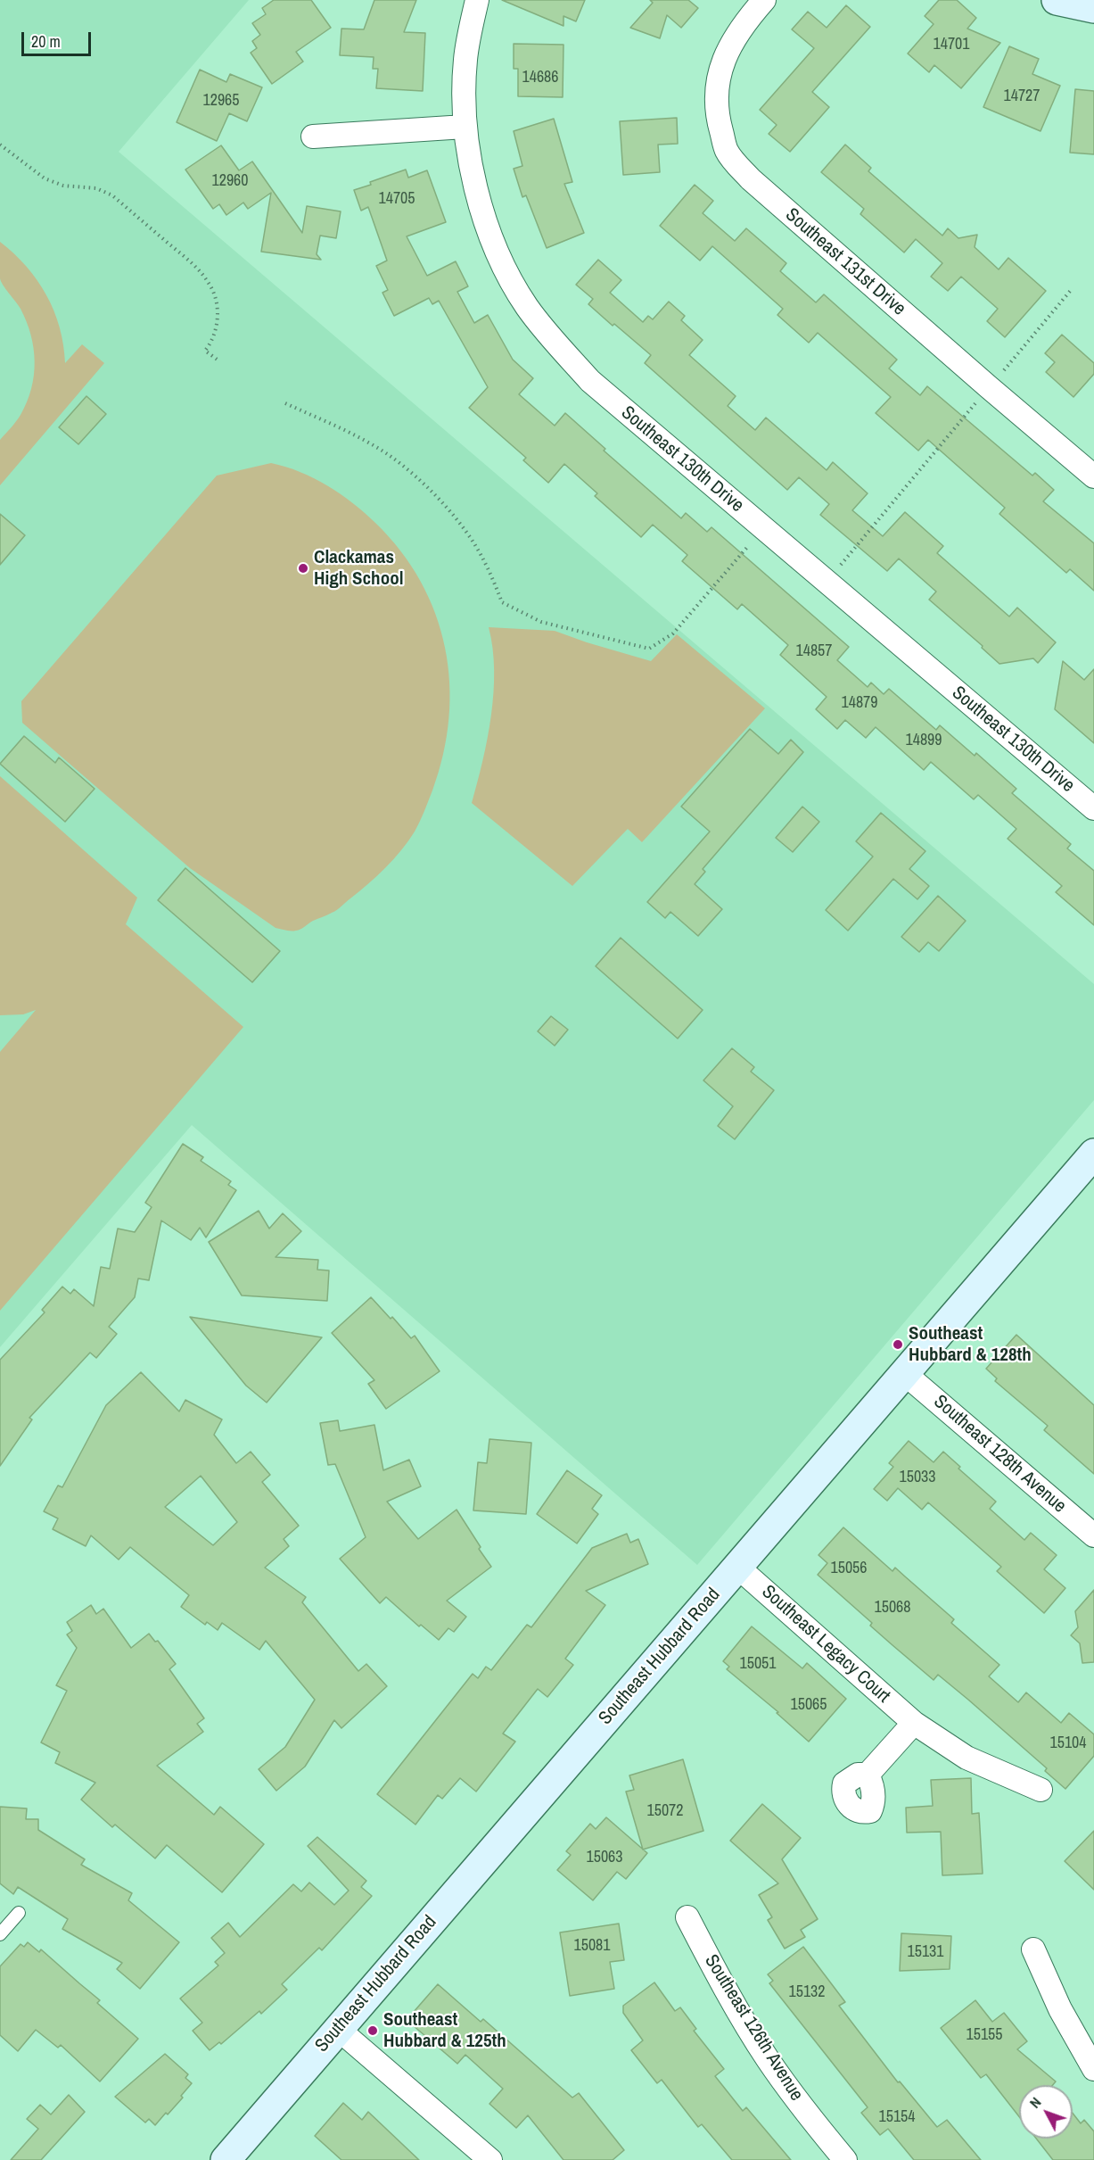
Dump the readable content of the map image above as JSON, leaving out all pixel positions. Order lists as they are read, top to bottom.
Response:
{
  "streets": {
    "main road": ["Southeast Hubbard Road"],
    "street": [
      "Southeast 131st Drive",
      "Southeast 130th Drive",
      "Southeast 128th Avenue",
      "Southeast Legacy Court",
      "Southeast 126th Avenue"
    ]
  },
  "crossings": [
    ["Southeast 128th Avenue", "Southeast Hubbard Road"],
    ["Southeast Legacy Court", "Southeast Hubbard Road"]
  ],
  "places": ["Clackamas High School", "Southeast Hubbard & 128th", "Southeast Hubbard & 125th"],
  "house_numbers": [
    "14701",
    "14686",
    "14727",
    "12965",
    "12960",
    "14705",
    "14857",
    "14879",
    "14899",
    "15033",
    "15056",
    "15068",
    "15051",
    "15065",
    "15104",
    "15072",
    "15063",
    "15081",
    "15131",
    "15132",
    "15155",
    "15154"
  ],
  "scale_bar": "20 m",
  "north": "top left"
}
